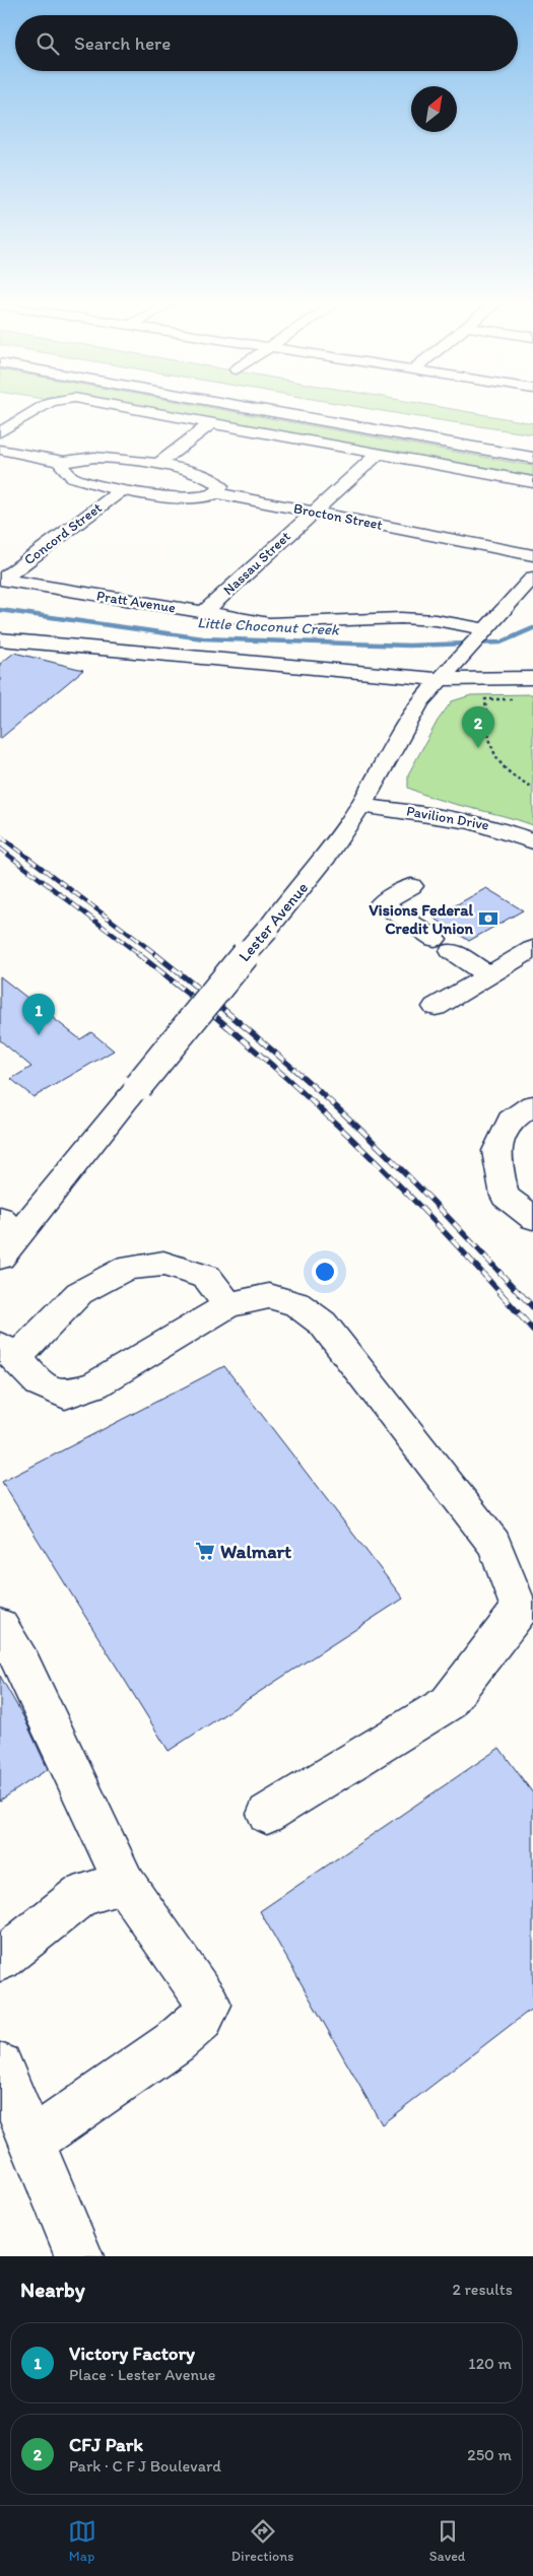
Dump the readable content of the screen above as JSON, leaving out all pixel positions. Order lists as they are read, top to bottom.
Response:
{
  "streets": {
    "main road": [
      "Brocton Street",
      "Concord Street",
      "Nassau Street",
      "Pratt Avenue",
      "Pavilion Drive",
      "Lester Avenue"
    ]
  },
  "crossings": [
    ["Brocton Street", "Nassau Street"],
    ["Concord Street", "Pratt Avenue"],
    ["Nassau Street", "Pratt Avenue"],
    ["Pratt Avenue", "Lester Avenue"],
    ["Pavilion Drive", "Lester Avenue"]
  ],
  "water": ["Little Choconut Creek"],
  "places": {
    "bank": ["Visions Federal Credit Union"],
    "supermarket": ["Walmart"]
  },
  "north": "top right",
  "page": {
    "search": "Search here",
    "pins": ["2", "1"],
    "heading": ["Nearby", "2 results"],
    "list": [
      {
        "mark": "1",
        "name": "Victory Factory",
        "note": "Place · Lester Avenue",
        "value": "120 m"
      },
      {
        "mark": "2",
        "name": "CFJ Park",
        "note": "Park · C F J Boulevard",
        "value": "250 m"
      }
    ],
    "nav": ["Map", "Directions", "Saved"]
  }
}
